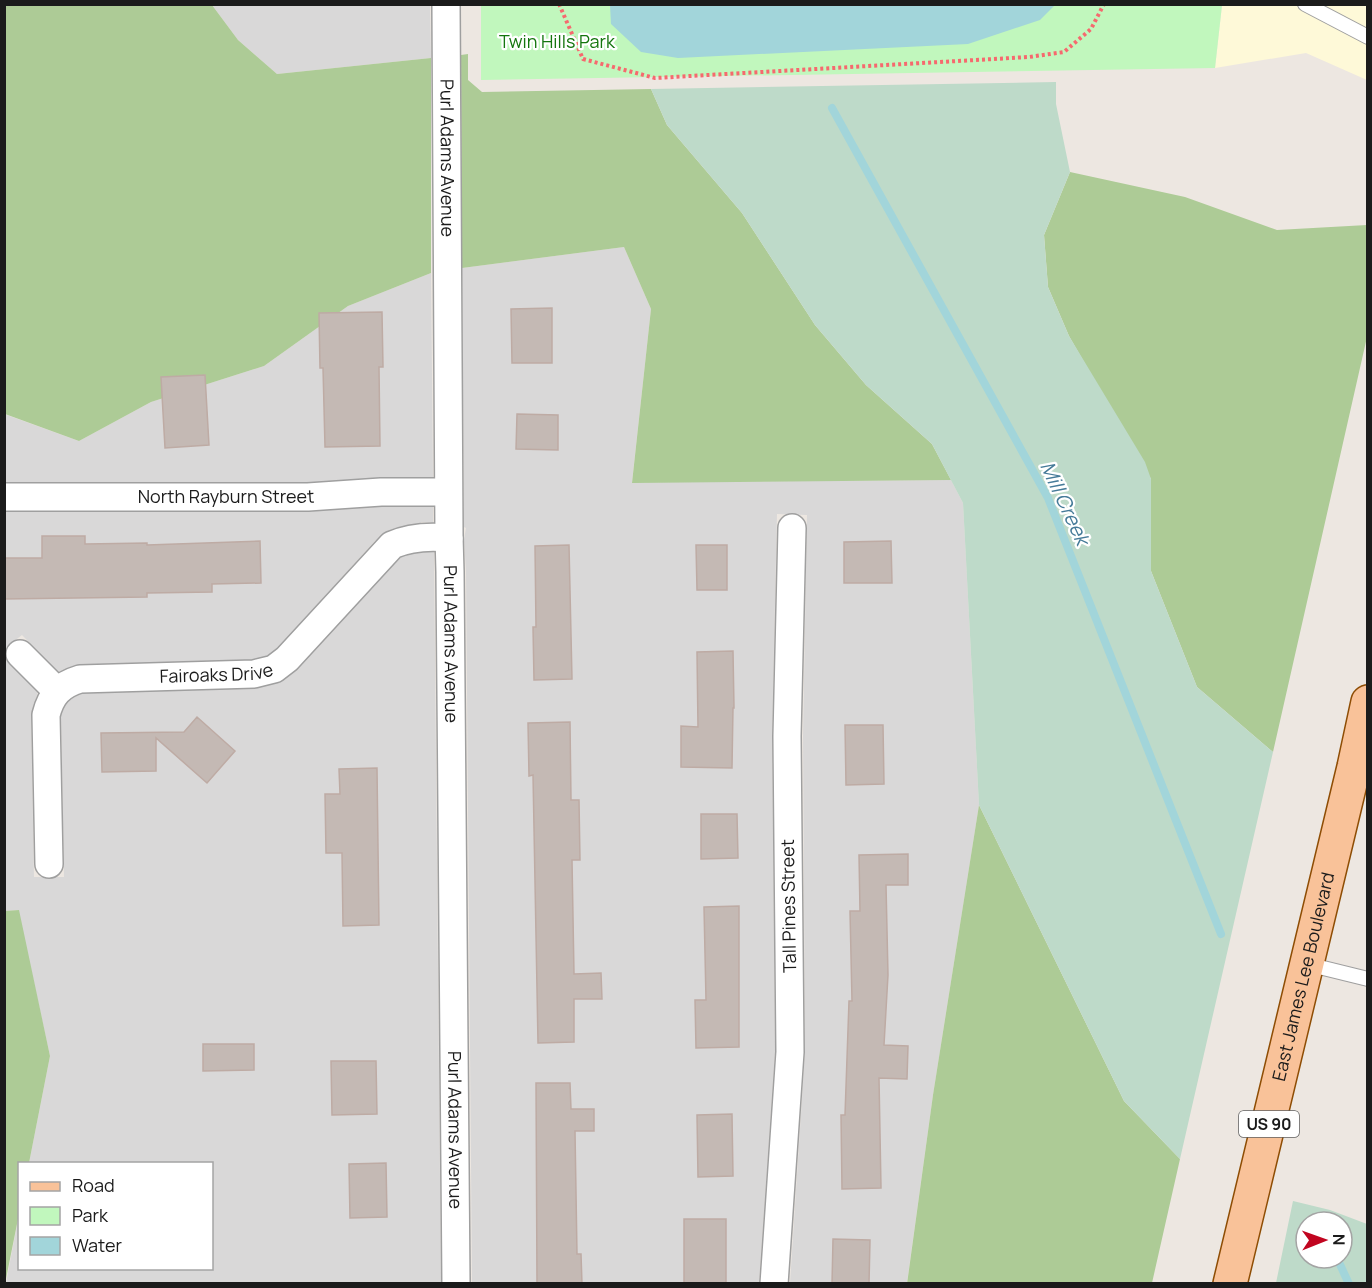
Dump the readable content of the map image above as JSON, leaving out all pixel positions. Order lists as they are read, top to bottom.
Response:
{
  "streets": {
    "main road": ["East James Lee Boulevard", "US 90"],
    "street": [
      "Purl Adams Avenue",
      "North Rayburn Street",
      "Fairoaks Drive",
      "Tall Pines Street"
    ]
  },
  "crossings": [
    ["Purl Adams Avenue", "North Rayburn Street"],
    ["Purl Adams Avenue", "Fairoaks Drive"]
  ],
  "water": ["Mill Creek"],
  "parks": ["Twin Hills Park"],
  "legend": ["Road", "Park", "Water"],
  "north": "right"
}
